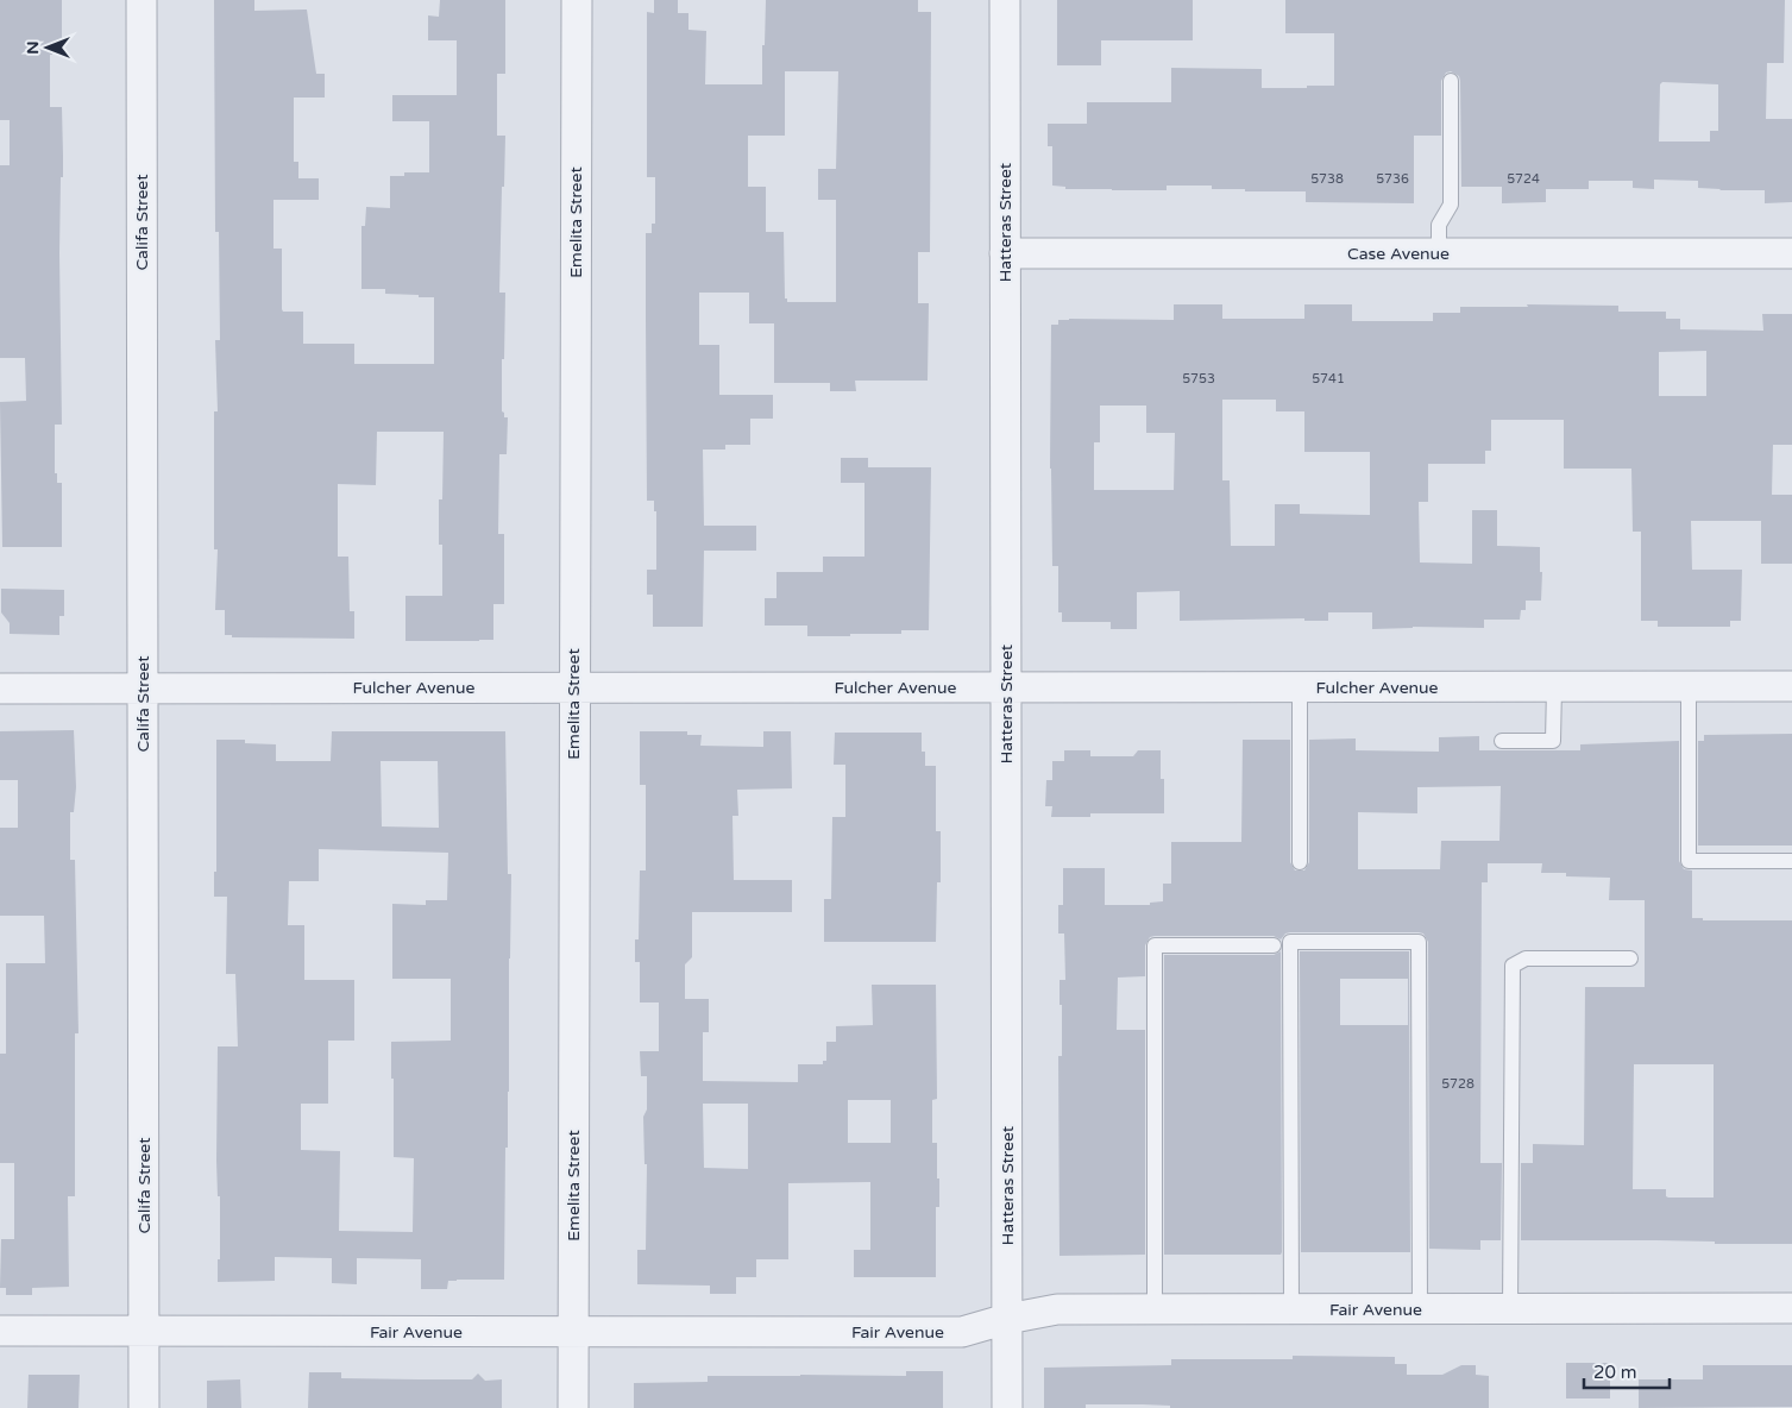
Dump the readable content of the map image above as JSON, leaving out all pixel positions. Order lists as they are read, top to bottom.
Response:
{
  "streets": {
    "street": [
      "Califa Street",
      "Emelita Street",
      "Hatteras Street",
      "Case Avenue",
      "Fulcher Avenue",
      "Fair Avenue"
    ]
  },
  "crossings": [
    ["Califa Street", "Fulcher Avenue"],
    ["Califa Street", "Fair Avenue"],
    ["Emelita Street", "Fulcher Avenue"],
    ["Emelita Street", "Fair Avenue"],
    ["Hatteras Street", "Case Avenue"],
    ["Hatteras Street", "Fulcher Avenue"],
    ["Hatteras Street", "Fair Avenue"]
  ],
  "house_numbers": [
    "5738",
    "5736",
    "5724",
    "5753",
    "5741",
    "5728"
  ],
  "scale_bar": "20 m",
  "north": "left"
}
